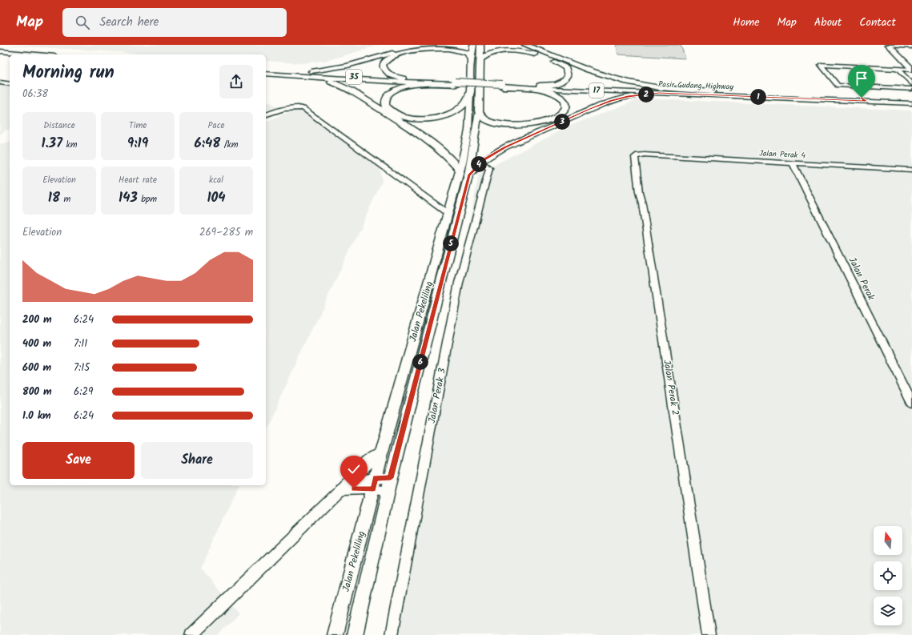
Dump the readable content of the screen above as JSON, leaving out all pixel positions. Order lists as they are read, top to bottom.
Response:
{
  "streets": {
    "highway": [
      "35",
      "Pasir Gudang Highway",
      "17",
      "Jalan Pekeliling"
    ],
    "street": [
      "Jalan Perak 4",
      "Jalan Perak",
      "Jalan Perak 2",
      "Jalan Perak 3"
    ]
  },
  "crossings": [
    ["35", "17"],
    ["Pasir Gudang Highway", "17"],
    ["Jalan Perak 4", "Jalan Perak"],
    ["Jalan Perak 4", "Jalan Perak 2"]
  ],
  "north": "top",
  "page": {
    "header": "Map",
    "search": "Search here",
    "nav": [
      "Home",
      "Map",
      "About",
      "Contact"
    ],
    "heading": ["Morning run", "06:38"],
    "pins": [
      "2",
      "1",
      "3",
      "4",
      "5",
      "6"
    ],
    "stats": [
      ["Distance", "1.37 km"],
      ["Time", "9:19"],
      ["Pace", "6:48 /km"],
      ["Elevation", "18 m"],
      ["Heart rate", "143 bpm"],
      ["kcal", "104"]
    ],
    "chart": ["Elevation", "269–285 m"],
    "list": [
      {
        "name": "200 m",
        "note": "6:24"
      },
      {
        "name": "400 m",
        "note": "7:11"
      },
      {
        "name": "600 m",
        "note": "7:15"
      },
      {
        "name": "800 m",
        "note": "6:29"
      },
      {
        "name": "1.0 km",
        "note": "6:24"
      }
    ],
    "buttons": ["Save", "Share"]
  }
}
